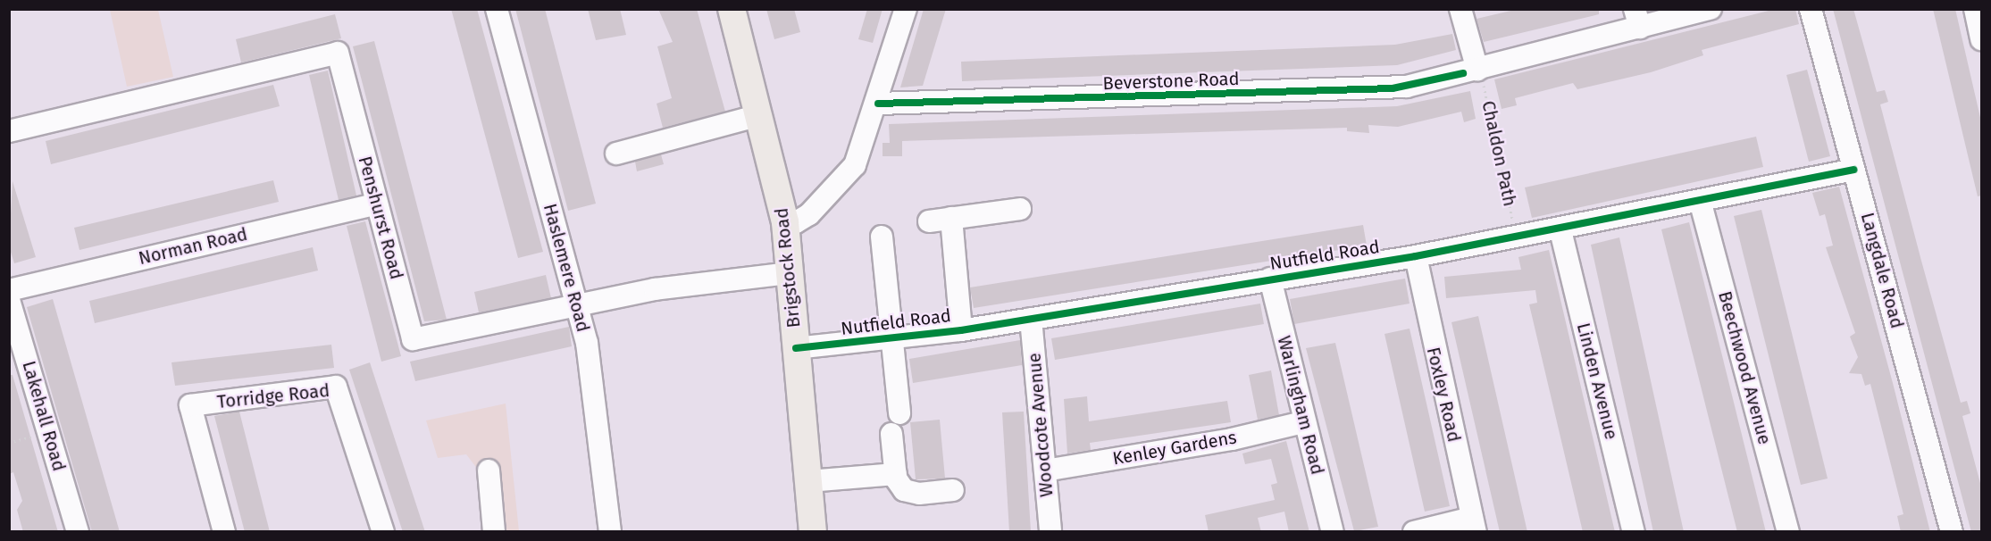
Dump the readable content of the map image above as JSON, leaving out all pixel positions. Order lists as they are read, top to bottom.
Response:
{
  "streets": {
    "main road": ["Brigstock Road"],
    "street": [
      "Beverstone Road",
      "Penshurst Road",
      "Norman Road",
      "Nutfield Road",
      "Haslemere Road",
      "Langdale Road",
      "Beechwood Avenue",
      "Linden Avenue",
      "Foxley Road",
      "Torridge Road",
      "Warlingham Road",
      "Lakehall Road",
      "Woodcote Avenue",
      "Kenley Gardens"
    ],
    "path": ["Chaldon Path"]
  },
  "crossings": [
    ["Beverstone Road", "Chaldon Path"],
    ["Chaldon Path", "Nutfield Road"],
    ["Penshurst Road", "Norman Road"],
    ["Penshurst Road", "Haslemere Road"],
    ["Penshurst Road", "Brigstock Road"],
    ["Nutfield Road", "Brigstock Road"],
    ["Nutfield Road", "Langdale Road"],
    ["Nutfield Road", "Beechwood Avenue"],
    ["Nutfield Road", "Linden Avenue"],
    ["Nutfield Road", "Foxley Road"],
    ["Nutfield Road", "Warlingham Road"],
    ["Nutfield Road", "Woodcote Avenue"],
    ["Warlingham Road", "Kenley Gardens"],
    ["Woodcote Avenue", "Kenley Gardens"]
  ]
}
